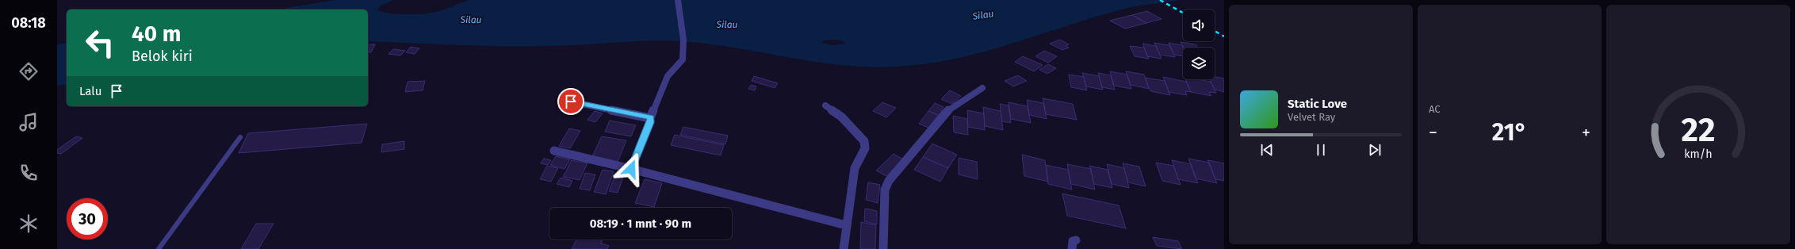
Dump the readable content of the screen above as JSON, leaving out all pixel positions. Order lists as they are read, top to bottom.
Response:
{
  "water": ["Silau"],
  "page": {
    "tabs": "08:18",
    "tile": "AC",
    "turn": ["40 m", "Belok kiri"],
    "then": "Lalu",
    "song": ["Static Love", "Velvet Ray"],
    "heat": ["−", "21°", "+"],
    "limit": "30",
    "trip": "08:19 · 1 mnt · 90 m",
    "gauge": ["22", "km/h"]
  }
}
